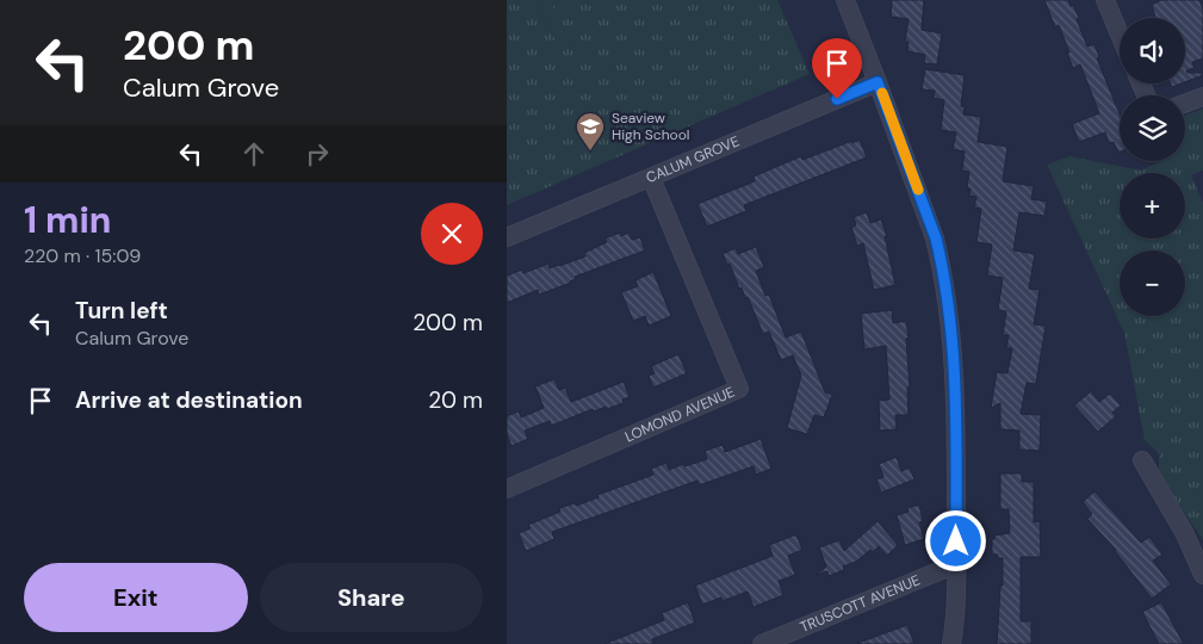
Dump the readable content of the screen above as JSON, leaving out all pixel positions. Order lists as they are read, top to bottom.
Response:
{
  "streets": {
    "street": ["CALUM GROVE", "LOMOND AVENUE", "TRUSCOTT AVENUE"]
  },
  "crossings": [
    ["CALUM GROVE", "LOMOND AVENUE"]
  ],
  "places": {
    "school or university": ["Seaview High School"]
  },
  "page": {
    "turn": ["200 m", "Calum Grove"],
    "map_buttons": ["+", "−"],
    "heading": ["1 min", "220 m · 15:09"],
    "list": [
      {
        "name": "Turn left",
        "note": "Calum Grove",
        "value": "200 m"
      },
      {
        "name": "Arrive at destination",
        "value": "20 m"
      }
    ],
    "buttons": ["Exit", "Share"]
  }
}
